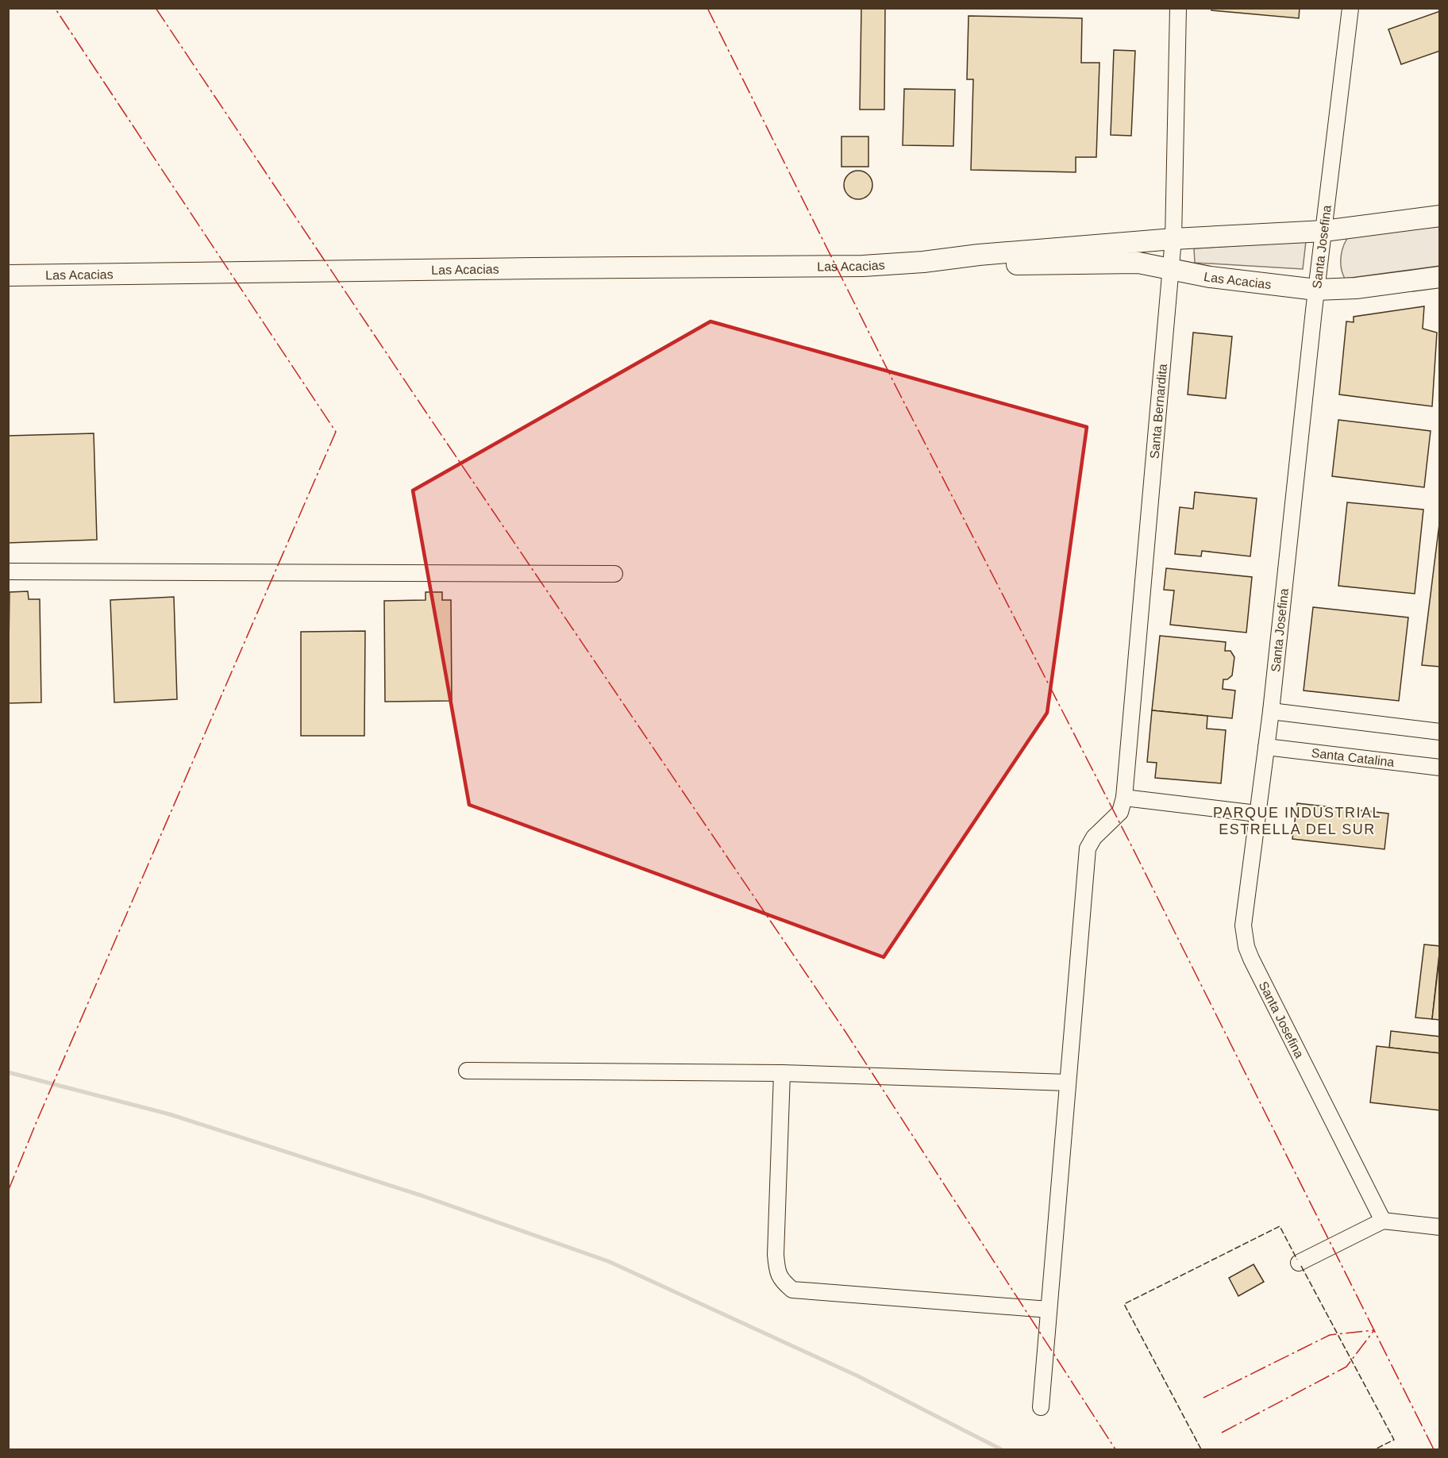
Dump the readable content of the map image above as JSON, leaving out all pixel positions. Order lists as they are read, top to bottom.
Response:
{
  "streets": {
    "main road": ["Las Acacias"],
    "street": ["Santa Josefina", "Santa Bernardita", "Santa Catalina"]
  },
  "crossings": [
    ["Santa Josefina", "Las Acacias"],
    ["Santa Josefina", "Santa Catalina"],
    ["Las Acacias", "Santa Bernardita"]
  ],
  "districts": ["PARQUE INDUSTRIAL ESTRELLA DEL SUR"]
}
